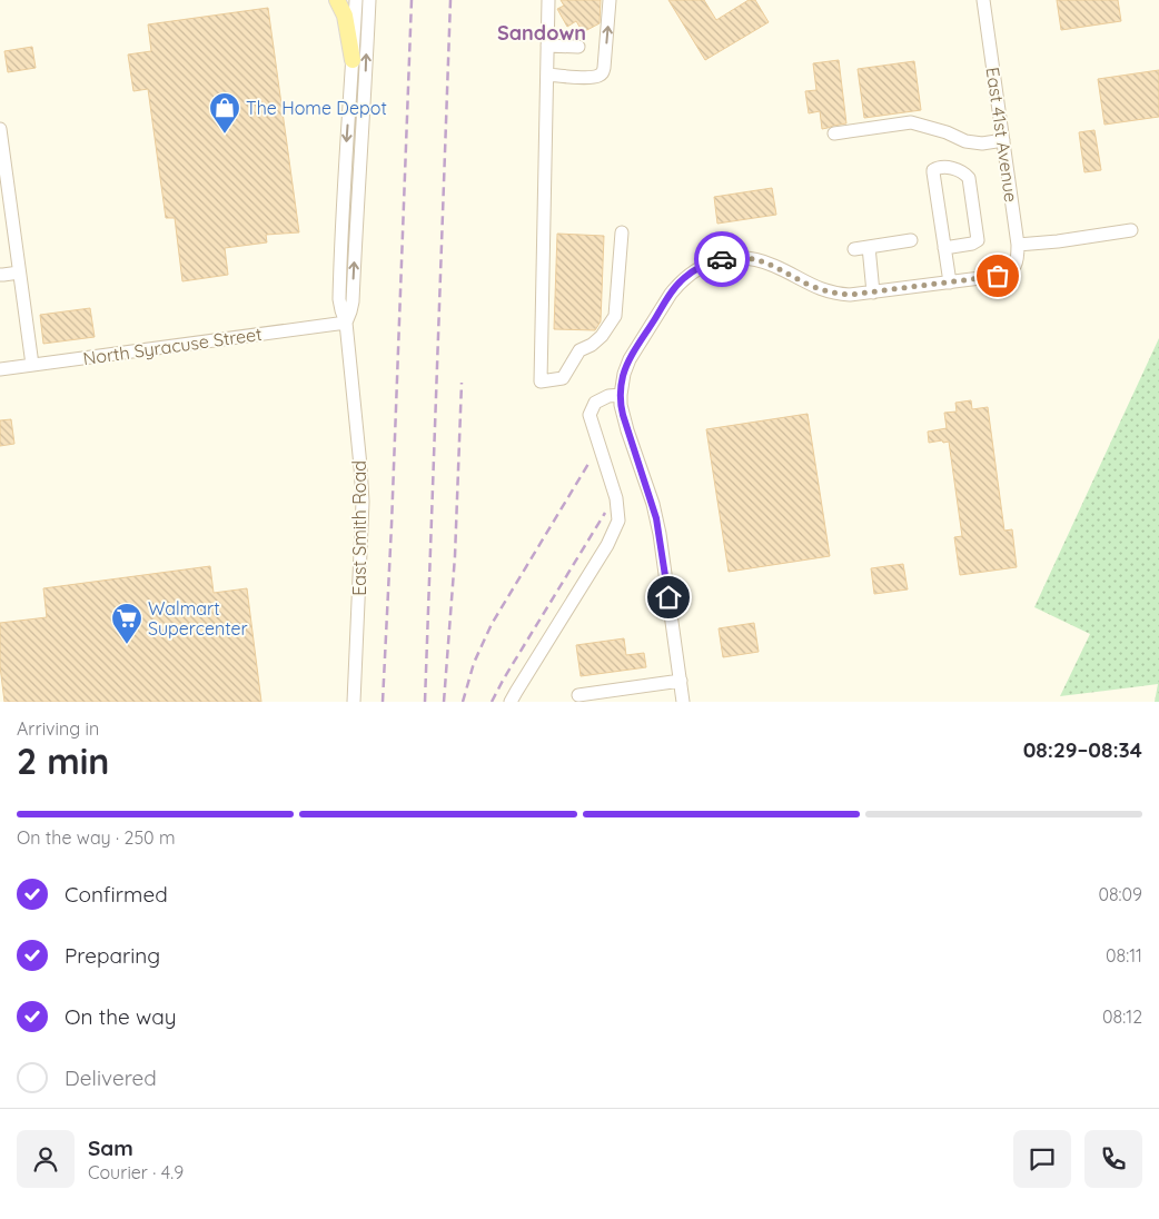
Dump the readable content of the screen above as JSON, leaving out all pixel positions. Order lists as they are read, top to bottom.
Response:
{
  "streets": {
    "street": ["East 41st Avenue", "North Syracuse Street", "East Smith Road"]
  },
  "crossings": [
    ["North Syracuse Street", "East Smith Road"]
  ],
  "districts": ["Sandown"],
  "places": {
    "shop": ["The Home Depot"],
    "supermarket": ["Walmart Supercenter"]
  },
  "page": {
    "heading": ["2 min", "Arriving in", "08:29–08:34"],
    "panel": ["Sam", "Courier · 4.9"],
    "bar": "On the way · 250 m",
    "list": [
      ["Confirmed", "08:09"],
      ["Preparing", "08:11"],
      ["On the way", "08:12"],
      "Delivered"
    ]
  }
}
